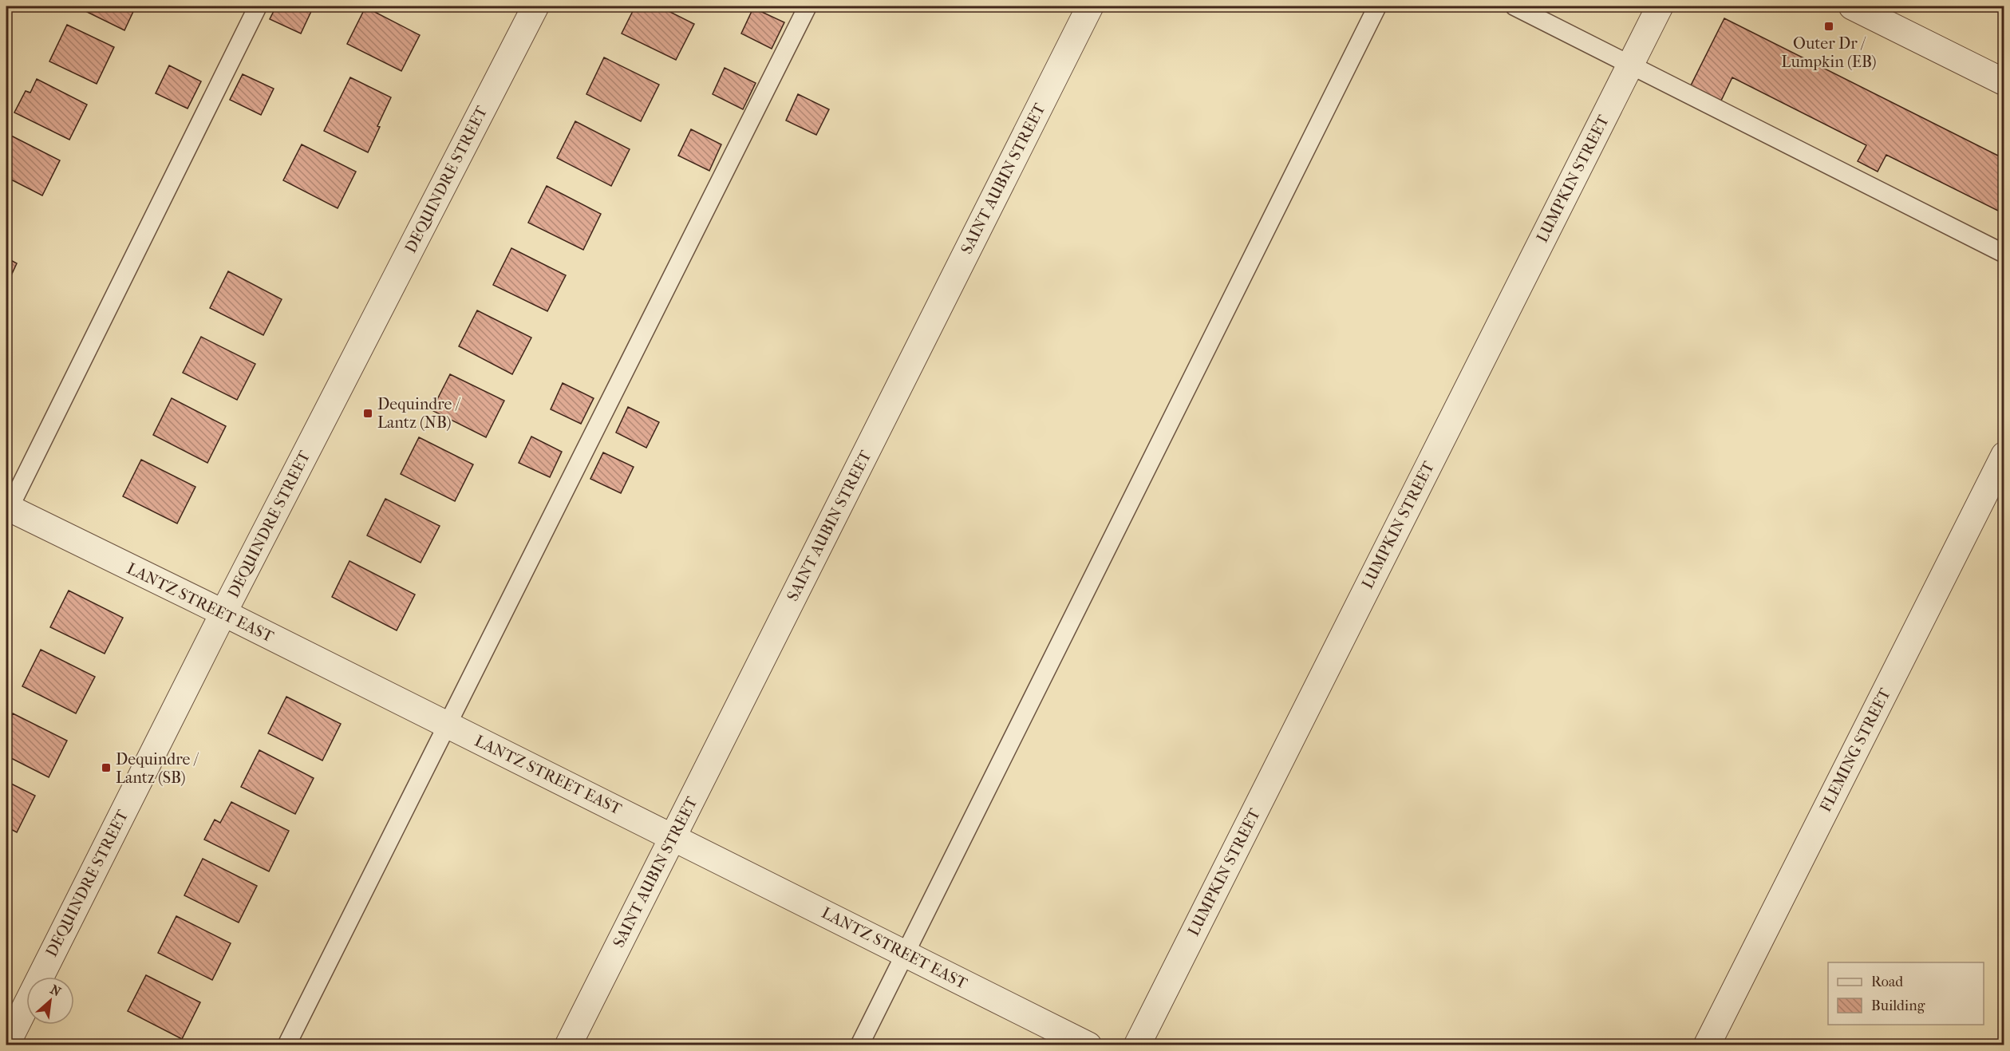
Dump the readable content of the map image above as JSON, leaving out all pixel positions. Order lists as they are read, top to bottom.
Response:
{
  "streets": {
    "street": [
      "SAINT AUBIN STREET",
      "LUMPKIN STREET",
      "DEQUINDRE STREET",
      "LANTZ STREET EAST",
      "FLEMING STREET"
    ]
  },
  "crossings": [
    ["SAINT AUBIN STREET", "LANTZ STREET EAST"],
    ["DEQUINDRE STREET", "LANTZ STREET EAST"]
  ],
  "places": {
    "transit": ["Outer Dr / Lumpkin (EB)", "Dequindre / Lantz (NB)", "Dequindre / Lantz (SB)"]
  },
  "legend": ["Road", "Building"],
  "north": "top right"
}
